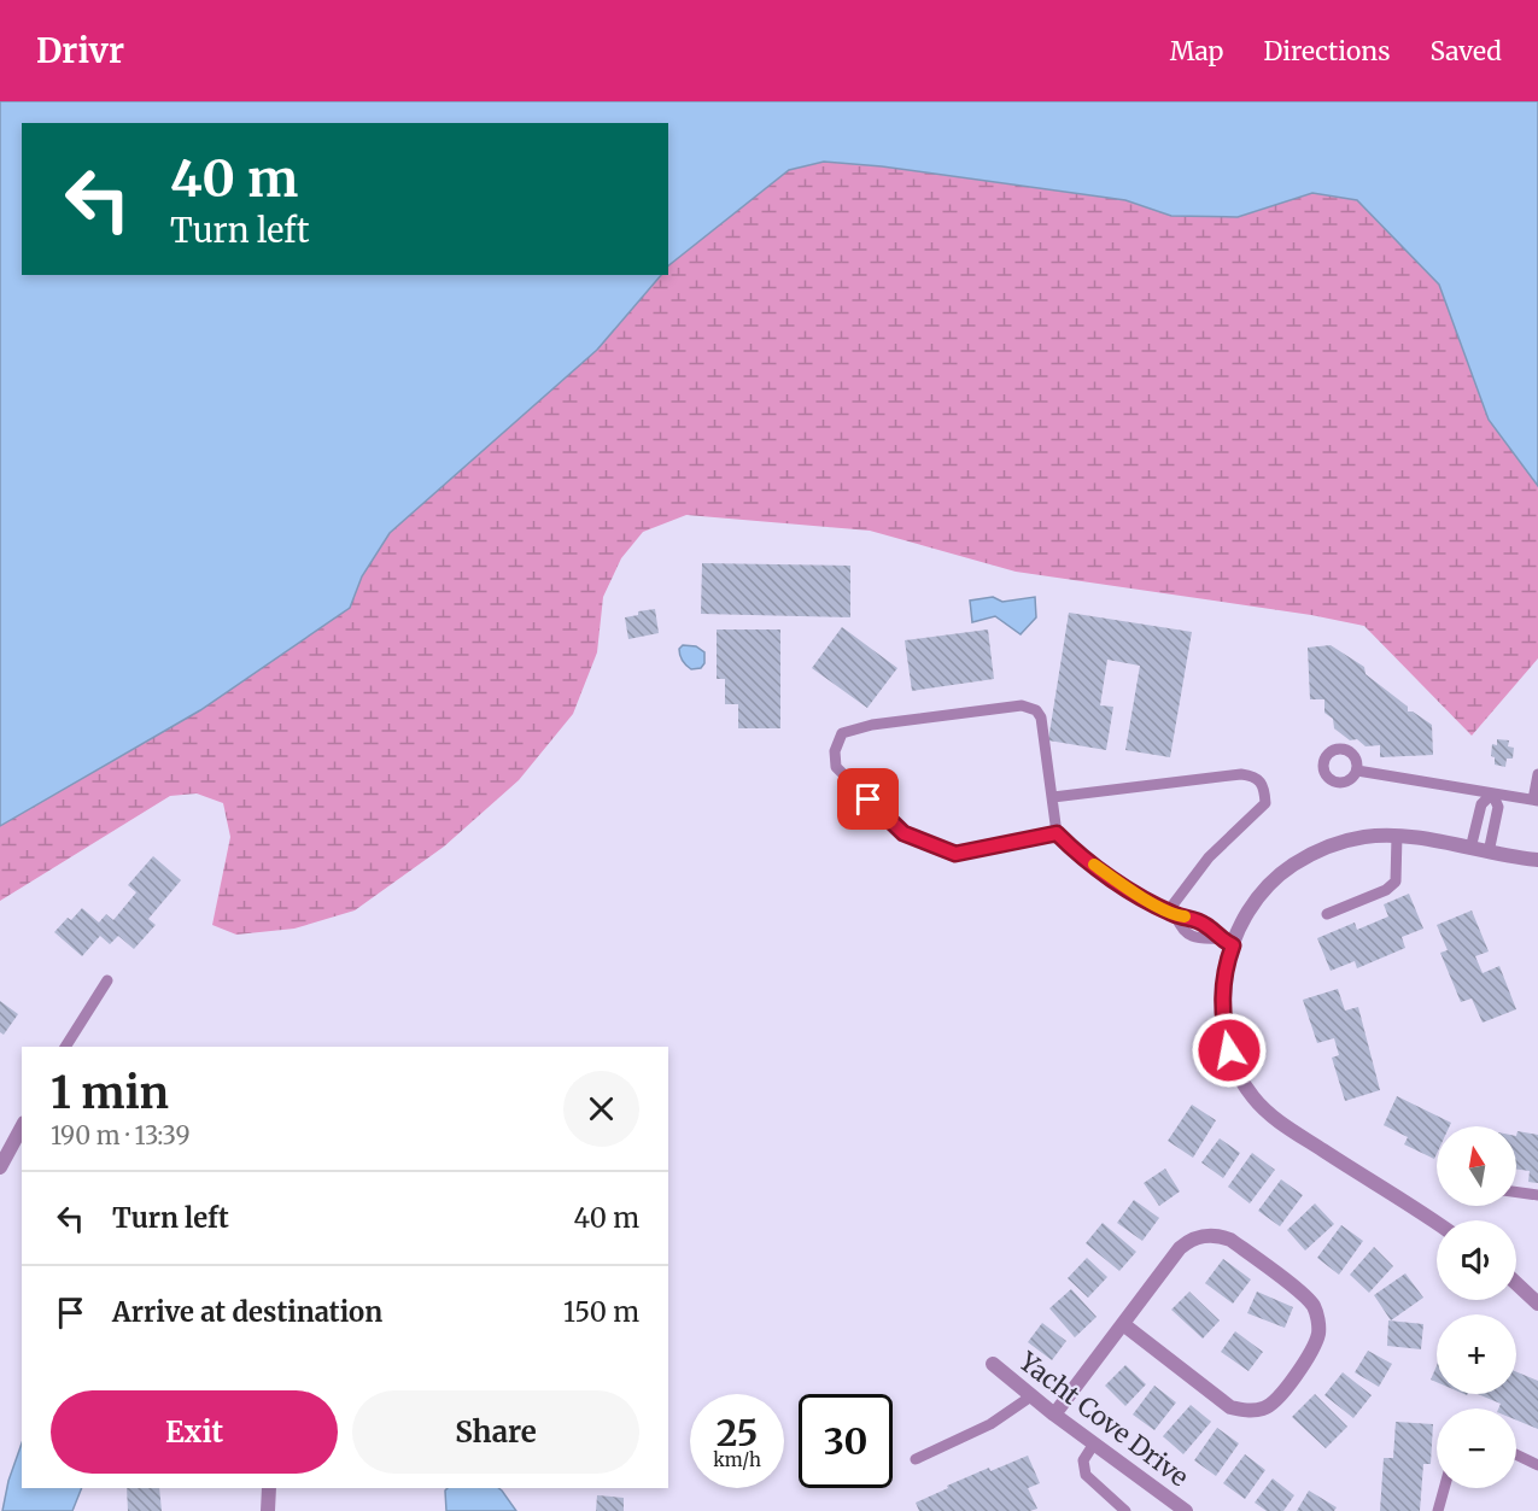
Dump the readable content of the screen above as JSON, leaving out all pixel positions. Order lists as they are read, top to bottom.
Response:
{
  "streets": {
    "street": ["Yacht Cove Drive"]
  },
  "north": "top",
  "page": {
    "header": "Drivr",
    "nav": ["Map", "Directions", "Saved"],
    "turn": ["40 m", "Turn left"],
    "heading": ["1 min", "190 m · 13:39"],
    "map_buttons": ["+", "−"],
    "list": [
      {
        "name": "Turn left",
        "value": "40 m"
      },
      {
        "name": "Arrive at destination",
        "value": "150 m"
      }
    ],
    "buttons": ["Exit", "Share"],
    "speed": "25 km/h",
    "limit": "30"
  }
}
